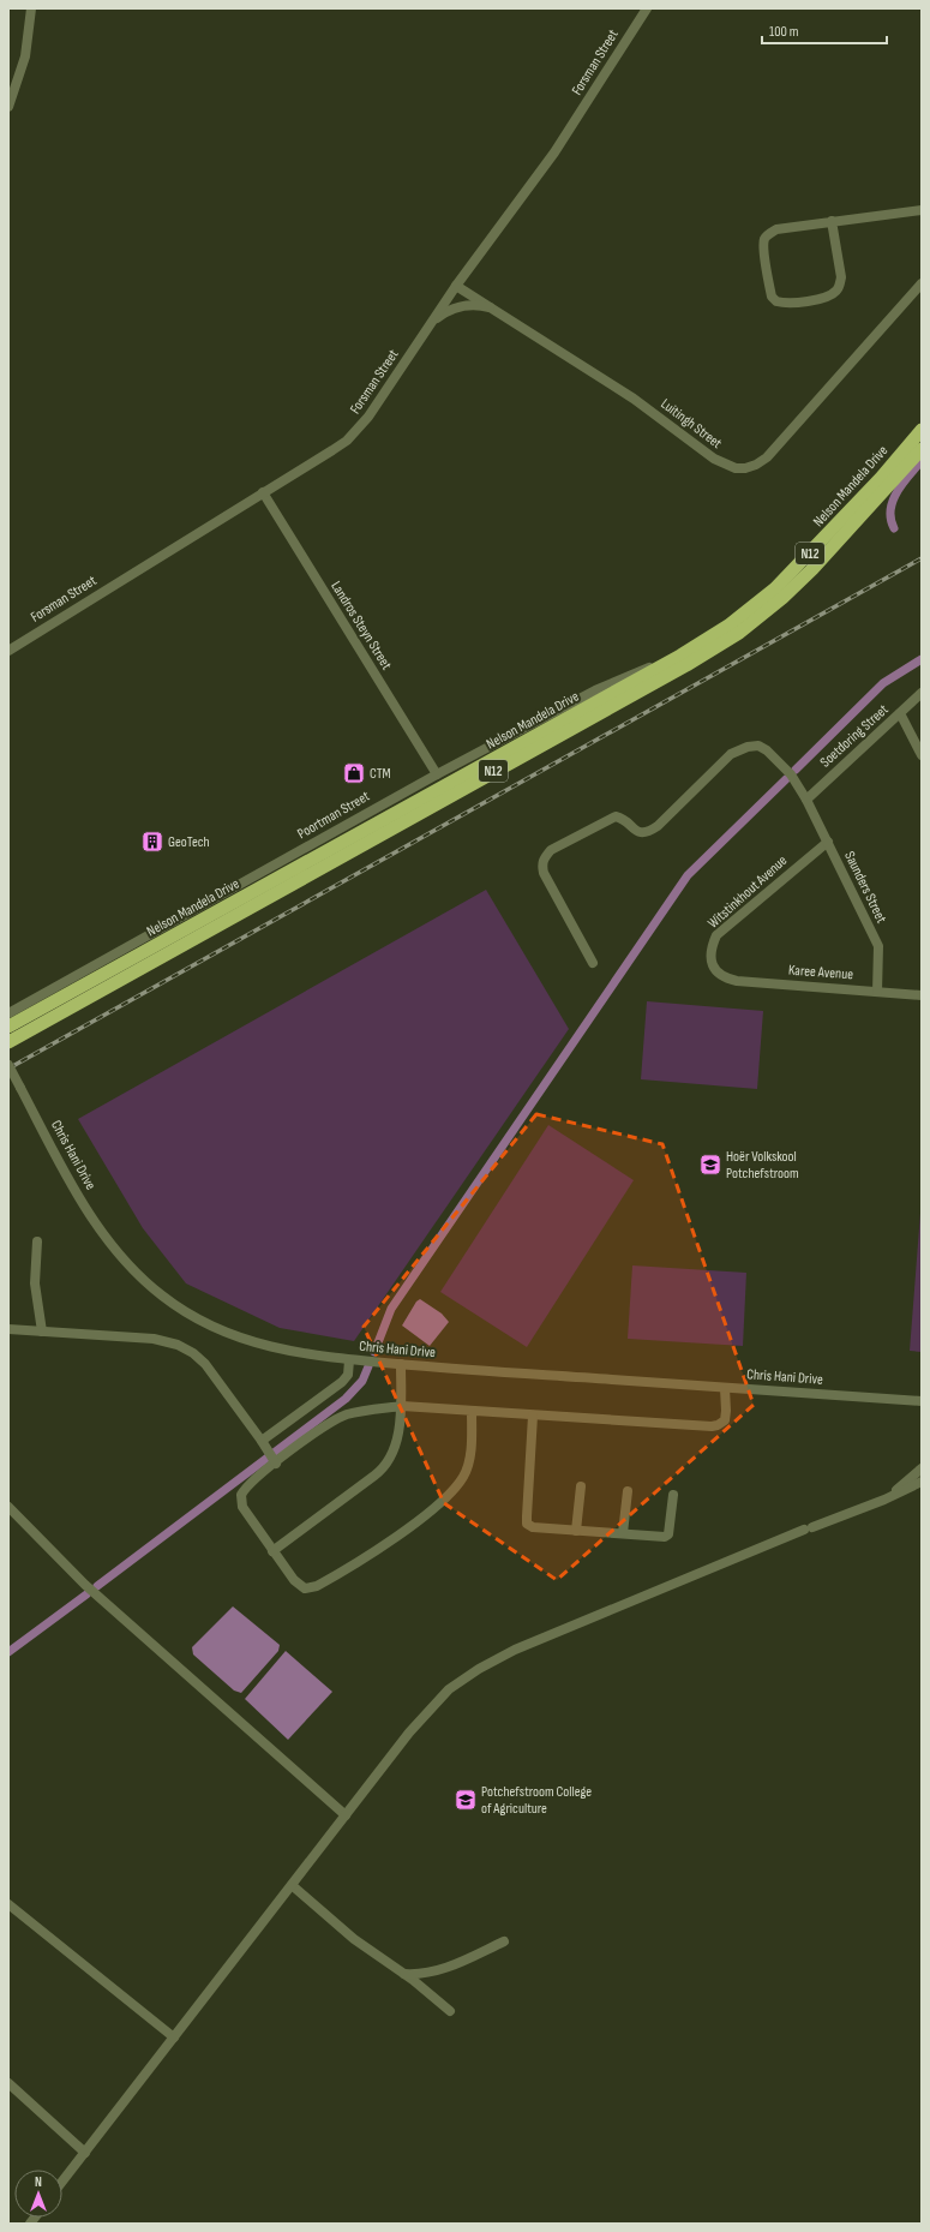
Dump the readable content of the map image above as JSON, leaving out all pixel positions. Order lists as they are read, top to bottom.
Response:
{
  "streets": {
    "highway": ["Nelson Mandela Drive", "N12"],
    "street": [
      "Forsman Street",
      "Luitingh Street",
      "Landros Steyn Street",
      "Soetdoring Street",
      "Poortman Street",
      "Saunders Street",
      "Witstinkhout Avenue",
      "Karee Avenue",
      "Chris Hani Drive"
    ]
  },
  "crossings": [
    ["Forsman Street", "Luitingh Street"],
    ["Forsman Street", "Landros Steyn Street"],
    ["Nelson Mandela Drive", "Poortman Street"],
    ["Landros Steyn Street", "Poortman Street"],
    ["Soetdoring Street", "Saunders Street"],
    ["Saunders Street", "Witstinkhout Avenue"],
    ["Saunders Street", "Karee Avenue"],
    ["Witstinkhout Avenue", "Karee Avenue"]
  ],
  "places": {
    "shop": ["CTM"],
    "building": ["GeoTech"],
    "school or university": ["Hoër Volkskool Potchefstroom", "Potchefstroom College of Agriculture"]
  },
  "scale_bar": "100 m",
  "north": "top"
}
